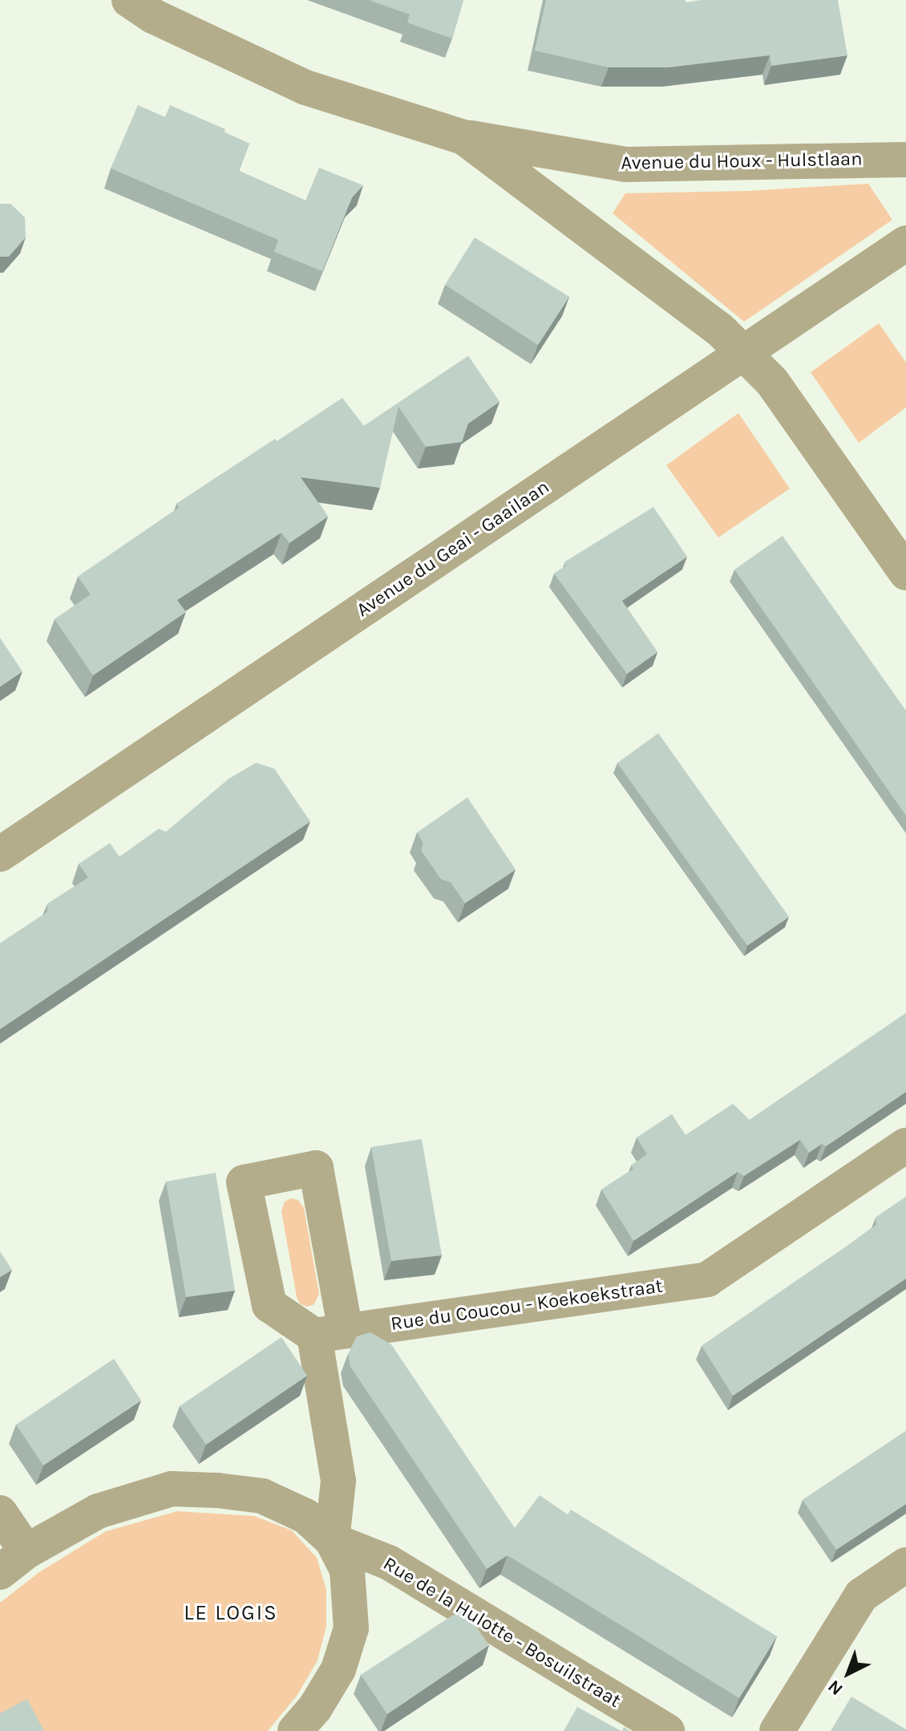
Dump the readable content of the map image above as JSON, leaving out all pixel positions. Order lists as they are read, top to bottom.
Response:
{
  "streets": {
    "street": [
      "Avenue du Houx - Hulstlaan",
      "Avenue du Geai - Gaailaan",
      "Rue du Coucou - Koekoekstraat",
      "Rue de la Hulotte - Bosuilstraat"
    ]
  },
  "crossings": [
    ["Avenue du Houx - Hulstlaan", "Avenue du Geai - Gaailaan"],
    ["Rue du Coucou - Koekoekstraat", "Rue de la Hulotte - Bosuilstraat"]
  ],
  "districts": ["LE LOGIS"],
  "north": "bottom left"
}
